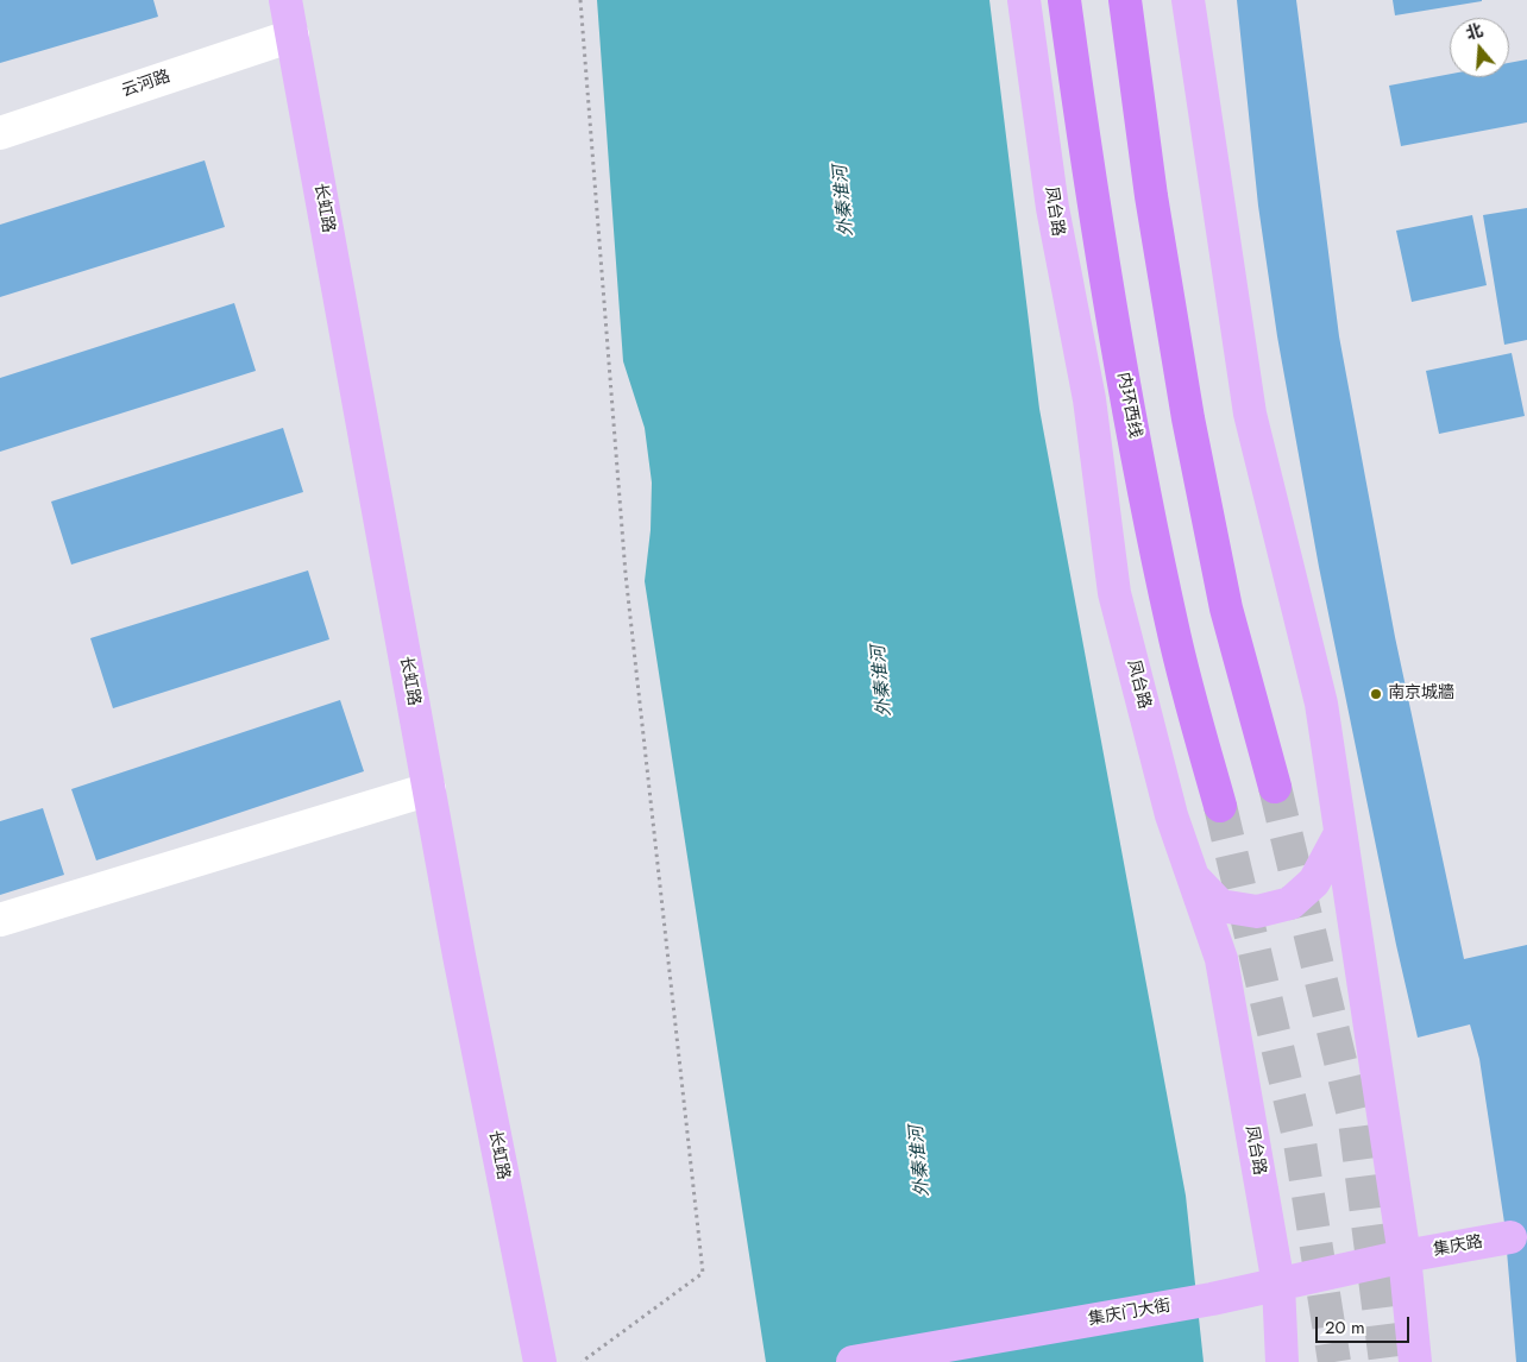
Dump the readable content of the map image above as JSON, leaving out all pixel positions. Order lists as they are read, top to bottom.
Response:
{
  "streets": {
    "highway": ["内环西线"],
    "main road": [
      "长虹路",
      "凤台路",
      "集庆路",
      "集庆门大街"
    ],
    "street": ["云河路"]
  },
  "crossings": [
    ["云河路", "长虹路"],
    ["凤台路", "集庆门大街"],
    ["集庆路", "集庆门大街"]
  ],
  "water": ["外秦淮河"],
  "places": ["南京城牆"],
  "scale_bar": "20 m",
  "north": "top"
}
